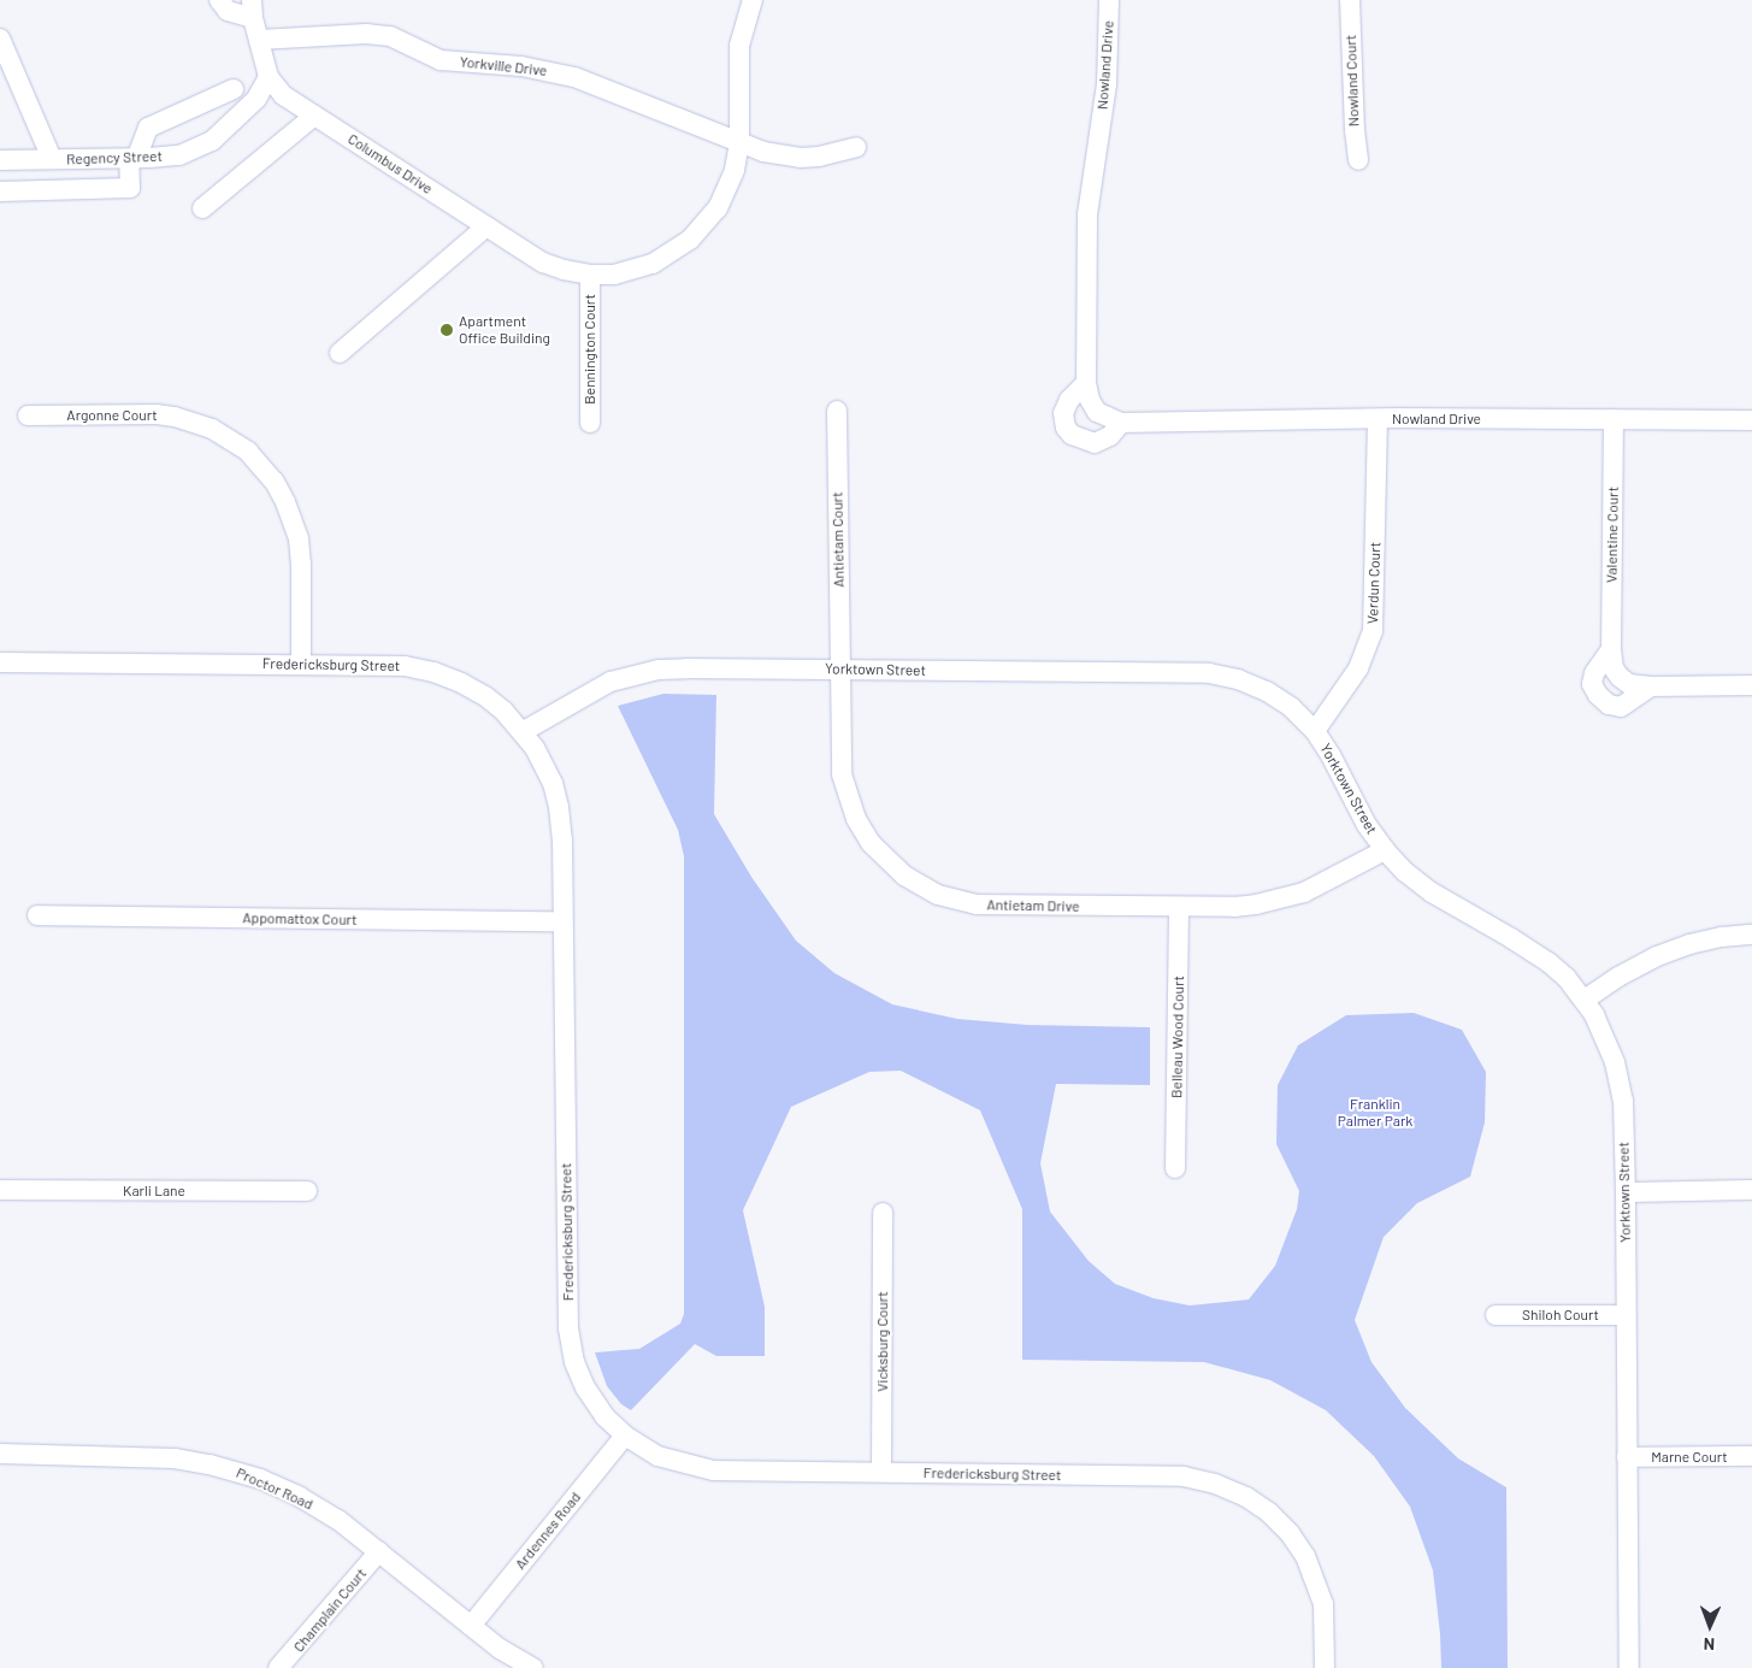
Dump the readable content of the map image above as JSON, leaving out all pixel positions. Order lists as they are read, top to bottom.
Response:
{
  "streets": {
    "street": [
      "Nowland Drive",
      "Yorkville Drive",
      "Nowland Court",
      "Regency Street",
      "Columbus Drive",
      "Bennington Court",
      "Argonne Court",
      "Valentine Court",
      "Antietam Court",
      "Verdun Court",
      "Fredericksburg Street",
      "Yorktown Street",
      "Antietam Drive",
      "Appomattox Court",
      "Belleau Wood Court",
      "Karli Lane",
      "Shiloh Court",
      "Vicksburg Court",
      "Marne Court",
      "Proctor Road",
      "Ardennes Road",
      "Champlain Court"
    ]
  },
  "crossings": [
    ["Nowland Drive", "Valentine Court"],
    ["Nowland Drive", "Verdun Court"],
    ["Yorkville Drive", "Columbus Drive"],
    ["Regency Street", "Columbus Drive"],
    ["Columbus Drive", "Bennington Court"],
    ["Argonne Court", "Fredericksburg Street"],
    ["Antietam Court", "Yorktown Street"],
    ["Antietam Court", "Antietam Drive"],
    ["Verdun Court", "Yorktown Street"],
    ["Fredericksburg Street", "Yorktown Street"],
    ["Fredericksburg Street", "Appomattox Court"],
    ["Fredericksburg Street", "Vicksburg Court"],
    ["Fredericksburg Street", "Ardennes Road"],
    ["Yorktown Street", "Antietam Drive"],
    ["Yorktown Street", "Shiloh Court"],
    ["Yorktown Street", "Marne Court"],
    ["Antietam Drive", "Belleau Wood Court"],
    ["Proctor Road", "Ardennes Road"],
    ["Proctor Road", "Champlain Court"]
  ],
  "parks": ["Franklin Palmer Park"],
  "places": ["Apartment Office Building"],
  "north": "bottom"
}
